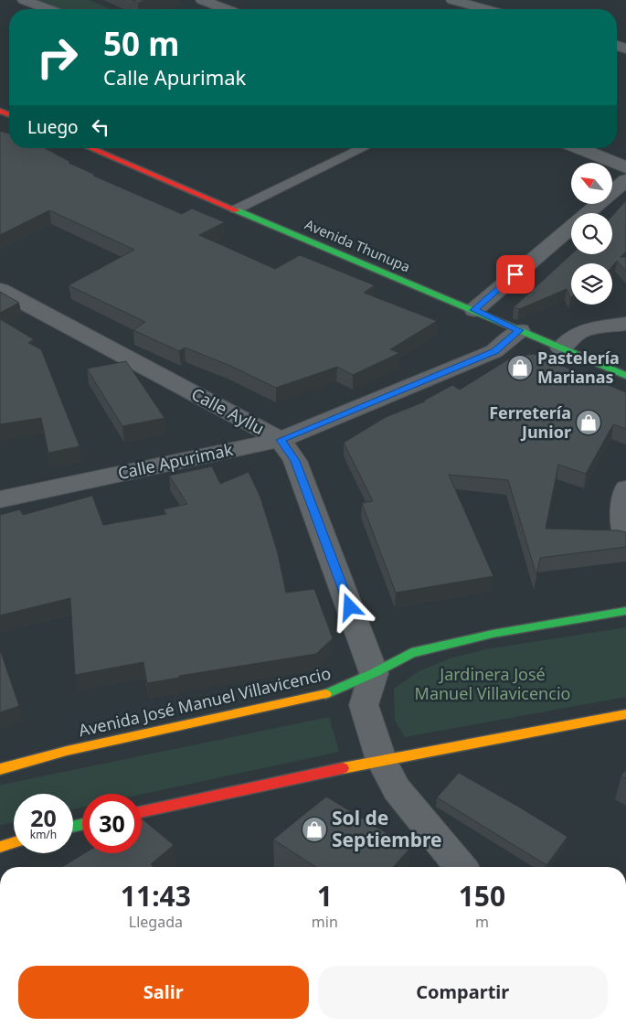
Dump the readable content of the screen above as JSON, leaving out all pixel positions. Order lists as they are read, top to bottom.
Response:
{
  "streets": {
    "main road": ["Avenida Thunupa", "Avenida José Manuel Villavicencio"],
    "street": ["Calle Ayllu", "Calle Apurimak"]
  },
  "crossings": [
    ["Avenida Thunupa", "Calle Apurimak"],
    ["Calle Ayllu", "Calle Apurimak"],
    ["Calle Ayllu", "Avenida José Manuel Villavicencio"]
  ],
  "parks": ["Jardinera José Manuel Villavicencio"],
  "places": {
    "shop": ["Pastelería Marianas", "Ferretería Junior", "Sol de Septiembre"]
  },
  "north": "top left",
  "page": {
    "turn": ["50 m", "Calle Apurimak"],
    "then": "Luego",
    "speed": "20 km/h",
    "limit": "30",
    "eta": [
      "11:43",
      "Llegada",
      "1",
      "min",
      "150",
      "m"
    ],
    "buttons": ["Salir", "Compartir"]
  }
}
